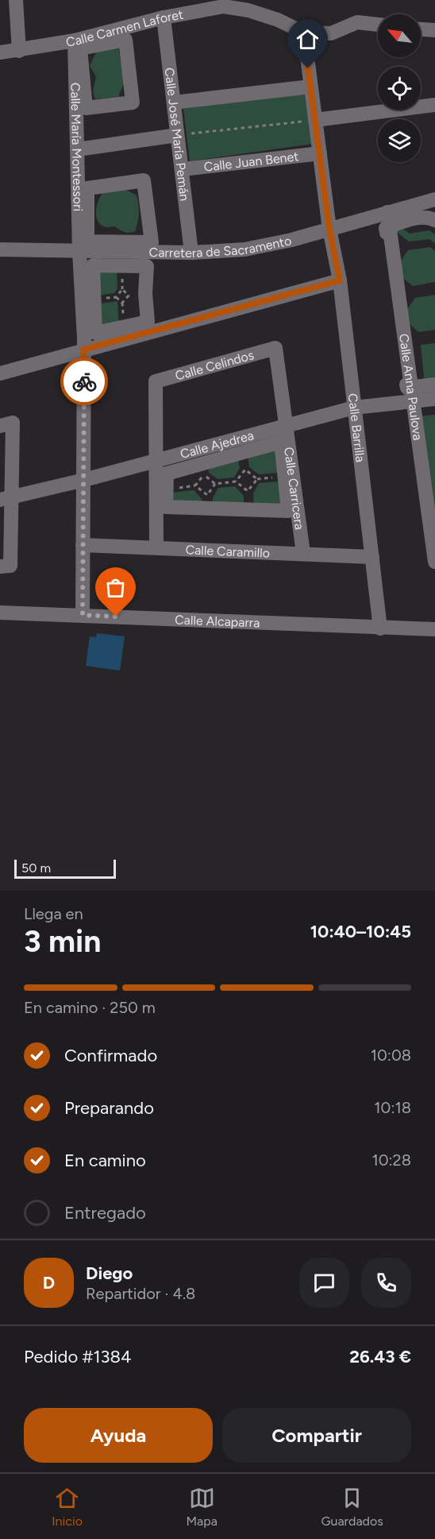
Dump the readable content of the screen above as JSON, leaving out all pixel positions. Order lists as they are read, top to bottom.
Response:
{
  "streets": {
    "street": [
      "Calle Carmen Laforet",
      "Calle José María Pemán",
      "Calle María Montessori",
      "Calle Juan Benet",
      "Carretera de Sacramento",
      "Calle Celindos",
      "Calle Anna Paulova",
      "Calle Barrilla",
      "Calle Ajedrea",
      "Calle Carricera",
      "Calle Caramillo",
      "Calle Alcaparra"
    ]
  },
  "crossings": [
    ["Calle Carmen Laforet", "Calle José María Pemán"],
    ["Calle Carmen Laforet", "Calle María Montessori"],
    ["Calle Carmen Laforet", "Calle Barrilla"],
    ["Calle José María Pemán", "Calle Juan Benet"],
    ["Calle José María Pemán", "Carretera de Sacramento"],
    ["Calle María Montessori", "Carretera de Sacramento"],
    ["Calle Juan Benet", "Calle Barrilla"],
    ["Carretera de Sacramento", "Calle Anna Paulova"],
    ["Carretera de Sacramento", "Calle Barrilla"],
    ["Calle Celindos", "Calle Ajedrea"],
    ["Calle Celindos", "Calle Carricera"],
    ["Calle Anna Paulova", "Calle Ajedrea"],
    ["Calle Barrilla", "Calle Ajedrea"],
    ["Calle Barrilla", "Calle Caramillo"],
    ["Calle Barrilla", "Calle Alcaparra"],
    ["Calle Ajedrea", "Calle Carricera"],
    ["Calle Carricera", "Calle Caramillo"]
  ],
  "scale_bar": "50 m",
  "north": "top left",
  "page": {
    "scale": "50 m",
    "heading": ["3 min", "Llega en", "10:40–10:45"],
    "panel": [
      "Diego",
      "Repartidor · 4.8",
      "Pedido #1384",
      "26.43 €"
    ],
    "bar": "En camino · 250 m",
    "list": [
      ["Confirmado", "10:08"],
      ["Preparando", "10:18"],
      ["En camino", "10:28"],
      "Entregado"
    ],
    "round": "D",
    "buttons": ["Ayuda", "Compartir"],
    "tabs": ["Inicio", "Mapa", "Guardados"]
  }
}
